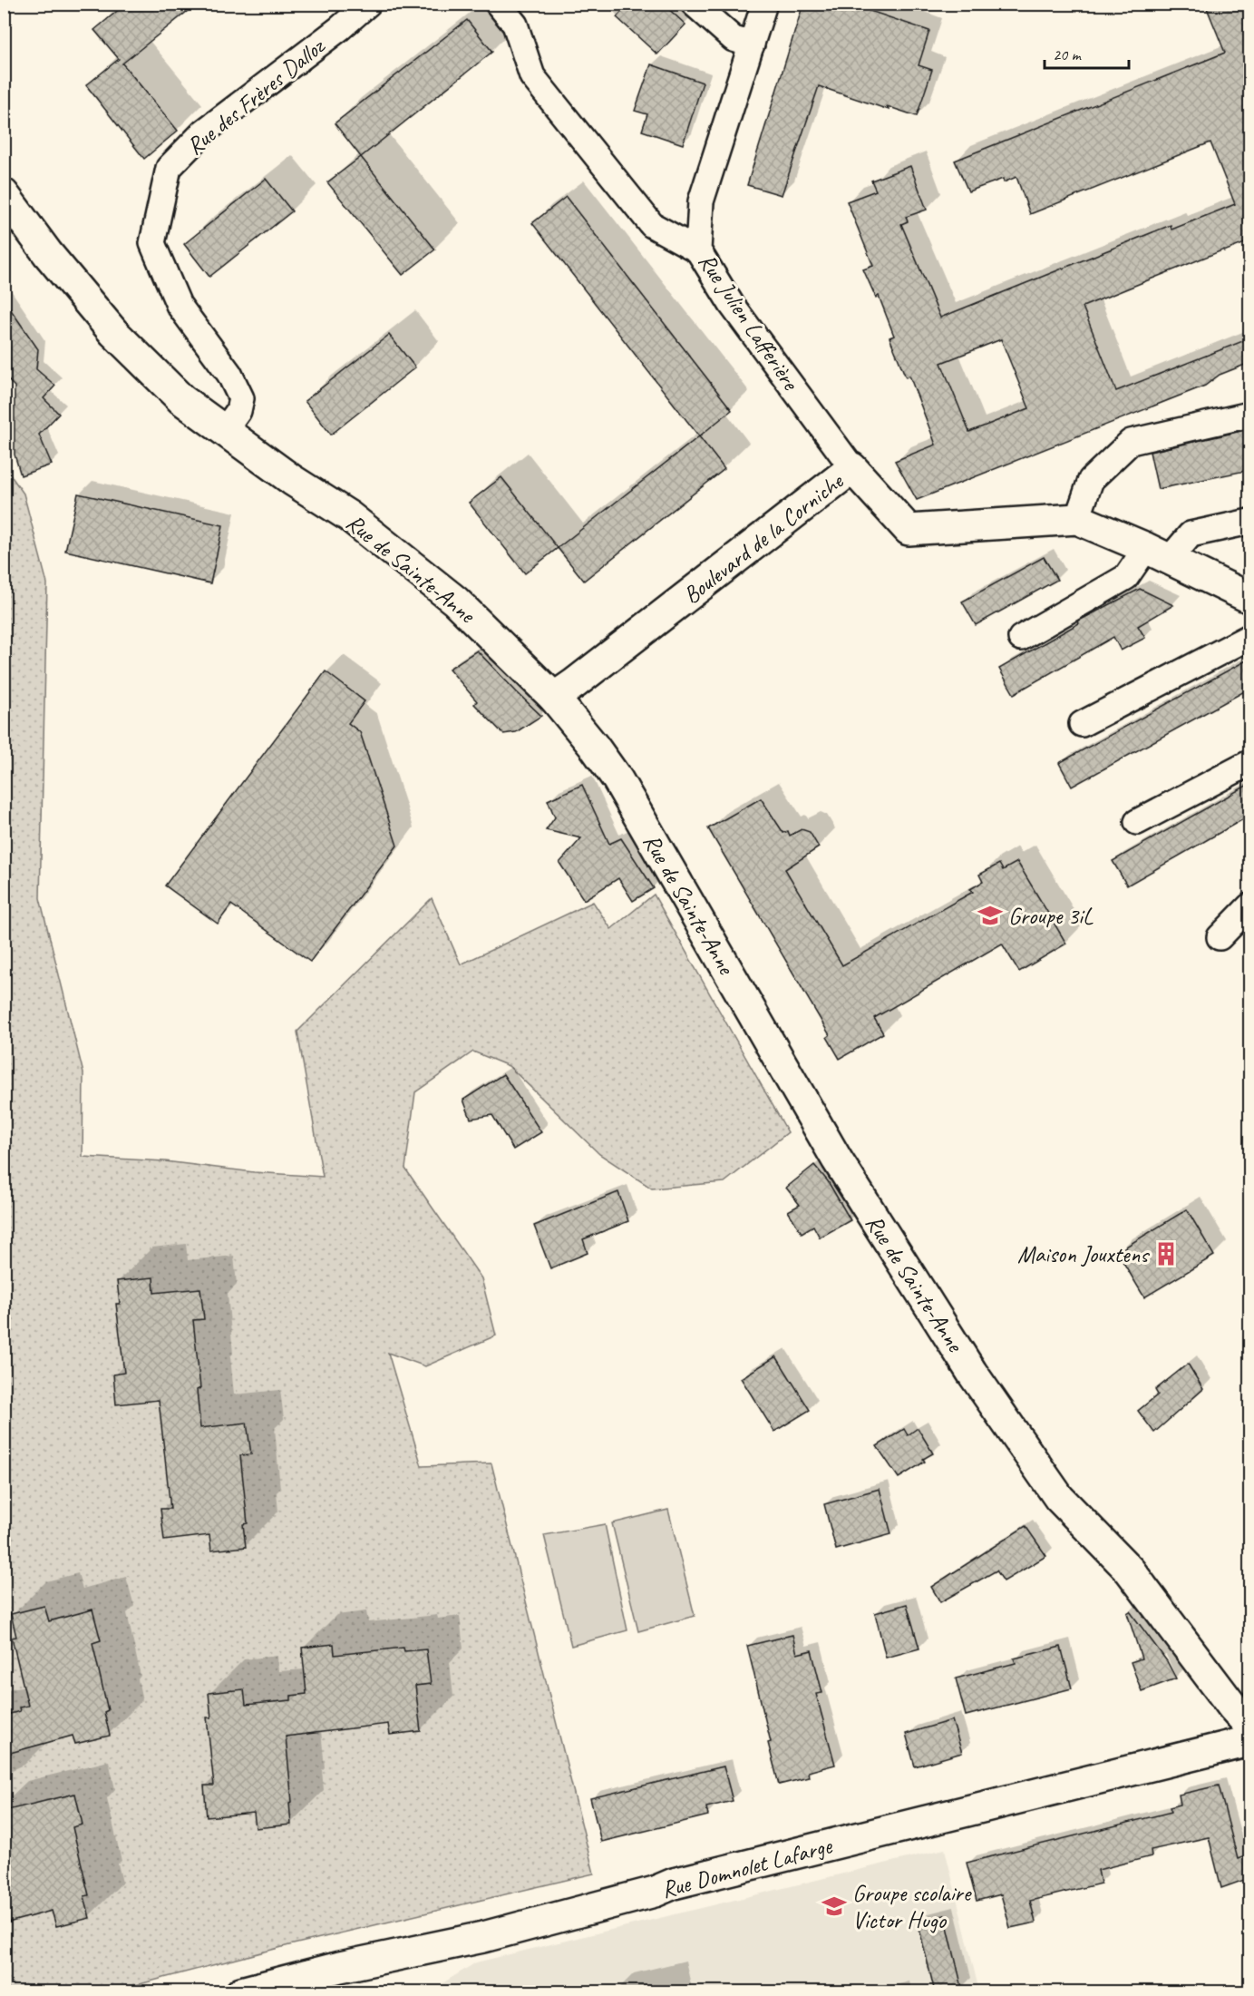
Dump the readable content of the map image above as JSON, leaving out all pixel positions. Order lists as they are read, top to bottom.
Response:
{
  "streets": {
    "street": [
      "Rue des Frères Dalloz",
      "Rue Julien Lafferière",
      "Boulevard de la Corniche",
      "Rue de Sainte-Anne",
      "Rue Domnolet Lafarge"
    ]
  },
  "crossings": [
    ["Rue des Frères Dalloz", "Rue de Sainte-Anne"],
    ["Rue Julien Lafferière", "Boulevard de la Corniche"],
    ["Boulevard de la Corniche", "Rue de Sainte-Anne"]
  ],
  "places": {
    "school or university": ["Groupe 3iL", "Groupe scolaire Victor Hugo"],
    "building": ["Maison Jouxtens"]
  },
  "scale_bar": "20 m"
}
